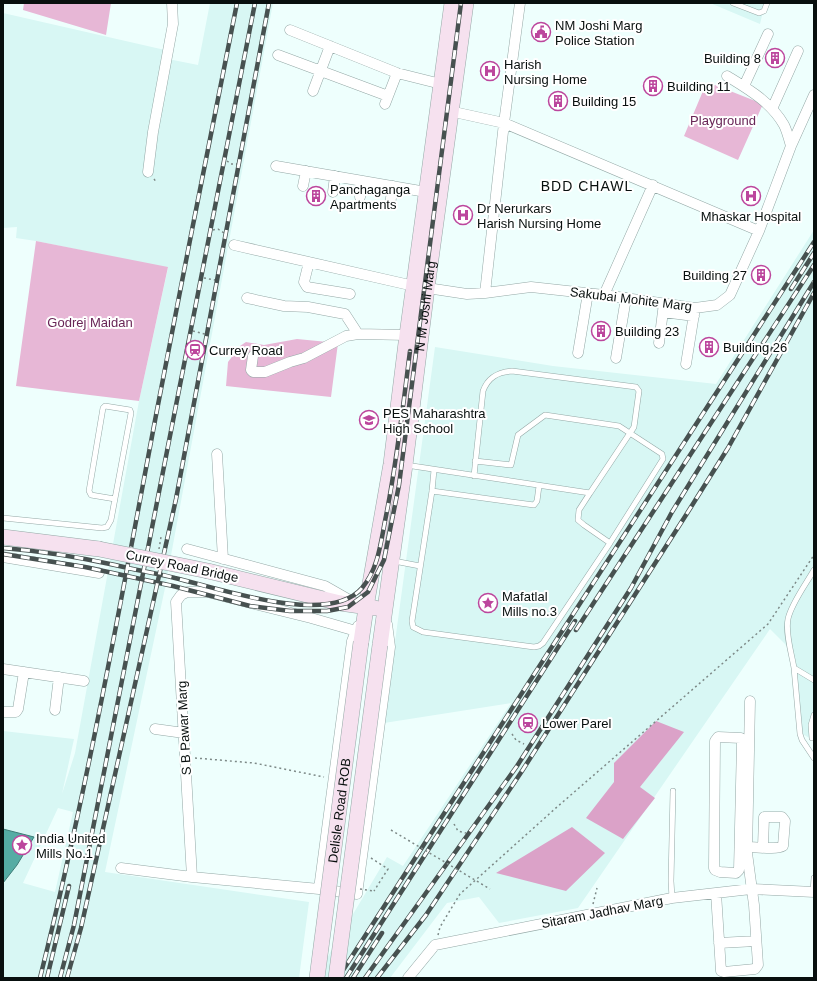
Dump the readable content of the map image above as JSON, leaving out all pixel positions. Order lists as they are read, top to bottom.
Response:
{
  "streets": {
    "main road": ["N M Joshi Marg", "Currey Road Bridge", "Delisle Road ROB"],
    "street": ["Sakubai Mohite Marg", "S B Pawar Marg", "Sitaram Jadhav Marg"]
  },
  "crossings": [
    ["Sakubai Mohite Marg", "N M Joshi Marg"],
    ["N M Joshi Marg", "Currey Road Bridge"],
    ["N M Joshi Marg", "Delisle Road ROB"],
    ["Currey Road Bridge", "Delisle Road ROB"],
    ["S B Pawar Marg", "Delisle Road ROB"]
  ],
  "districts": ["BDD CHAWL"],
  "parks": ["Playground", "Godrej Maidan"],
  "places": {
    "public building": ["NM Joshi Marg Police Station"],
    "building": [
      "Building 8",
      "Building 11",
      "Building 15",
      "Panchaganga Apartments",
      "Building 27",
      "Building 23",
      "Building 26"
    ],
    "hospital": ["Harish Nursing Home", "Mhaskar Hospital", "Dr Nerurkars Harish Nursing Home"],
    "station": ["Currey Road", "Lower Parel"],
    "school or university": ["PES Maharashtra High School"],
    "place": ["Mafatlal Mills no.3", "India United Mills No.1"]
  }
}
